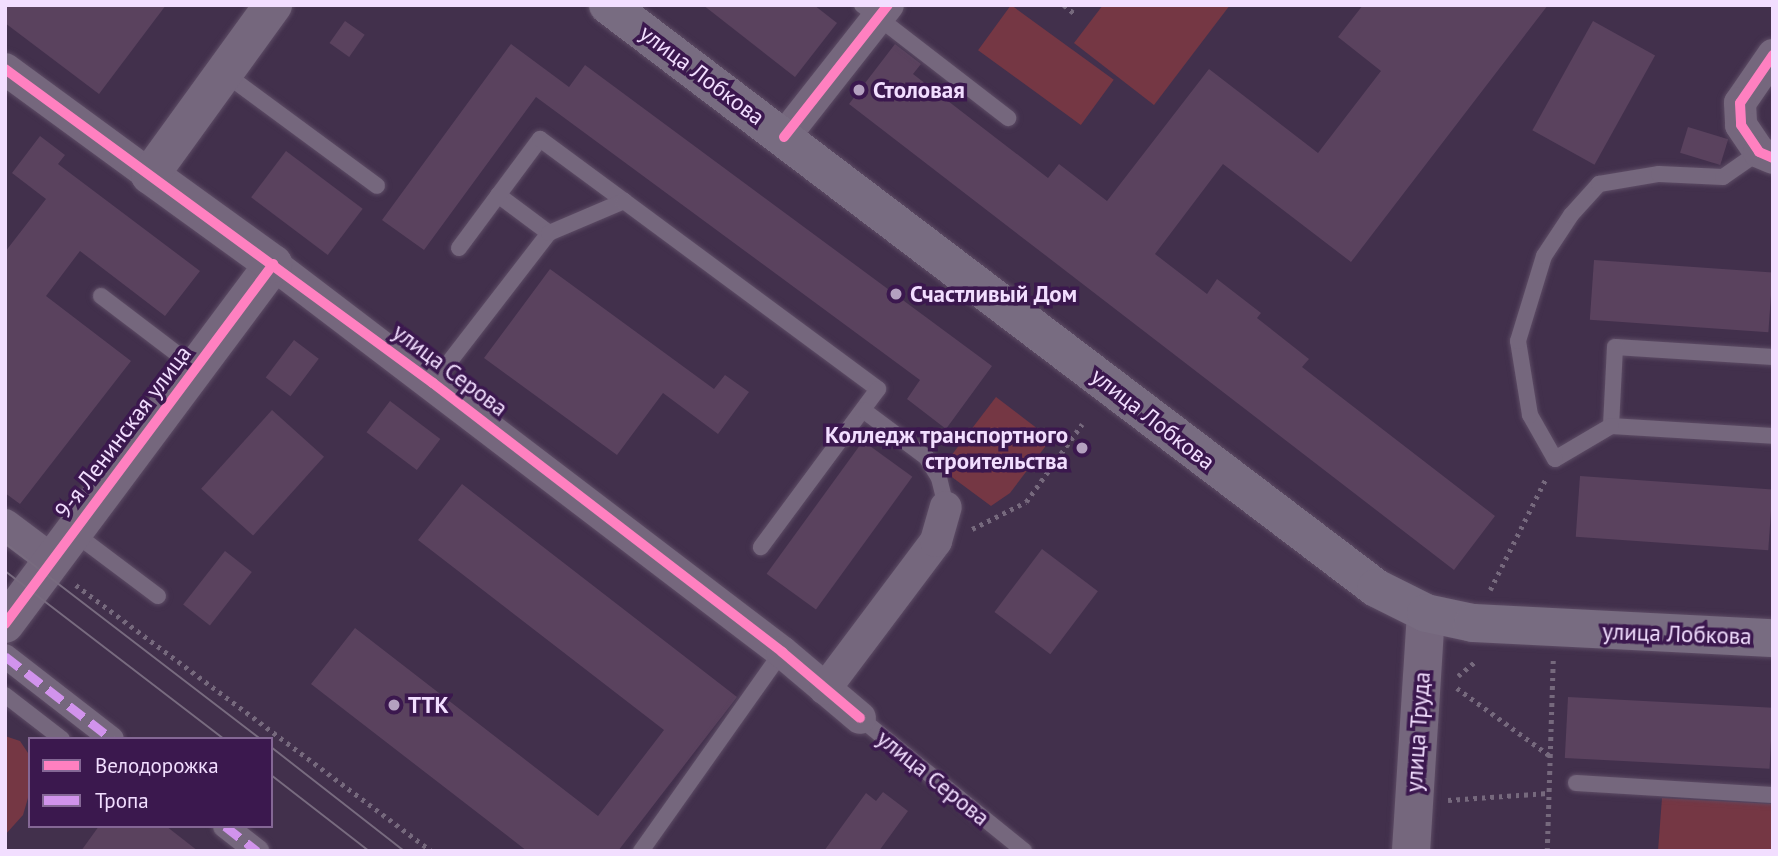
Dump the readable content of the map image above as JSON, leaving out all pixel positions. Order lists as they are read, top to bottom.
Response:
{
  "streets": {
    "main road": ["улица Лобкова"],
    "street": ["улица Серова", "9-я Ленинская улица", "улица Труда"]
  },
  "crossings": [
    ["улица Лобкова", "улица Труда"],
    ["улица Серова", "9-я Ленинская улица"]
  ],
  "places": [
    "Столовая",
    "Счастливый Дом",
    "Колледж транспортного строительства",
    "ТТК"
  ],
  "legend": ["Велодорожка", "Тропа"]
}
